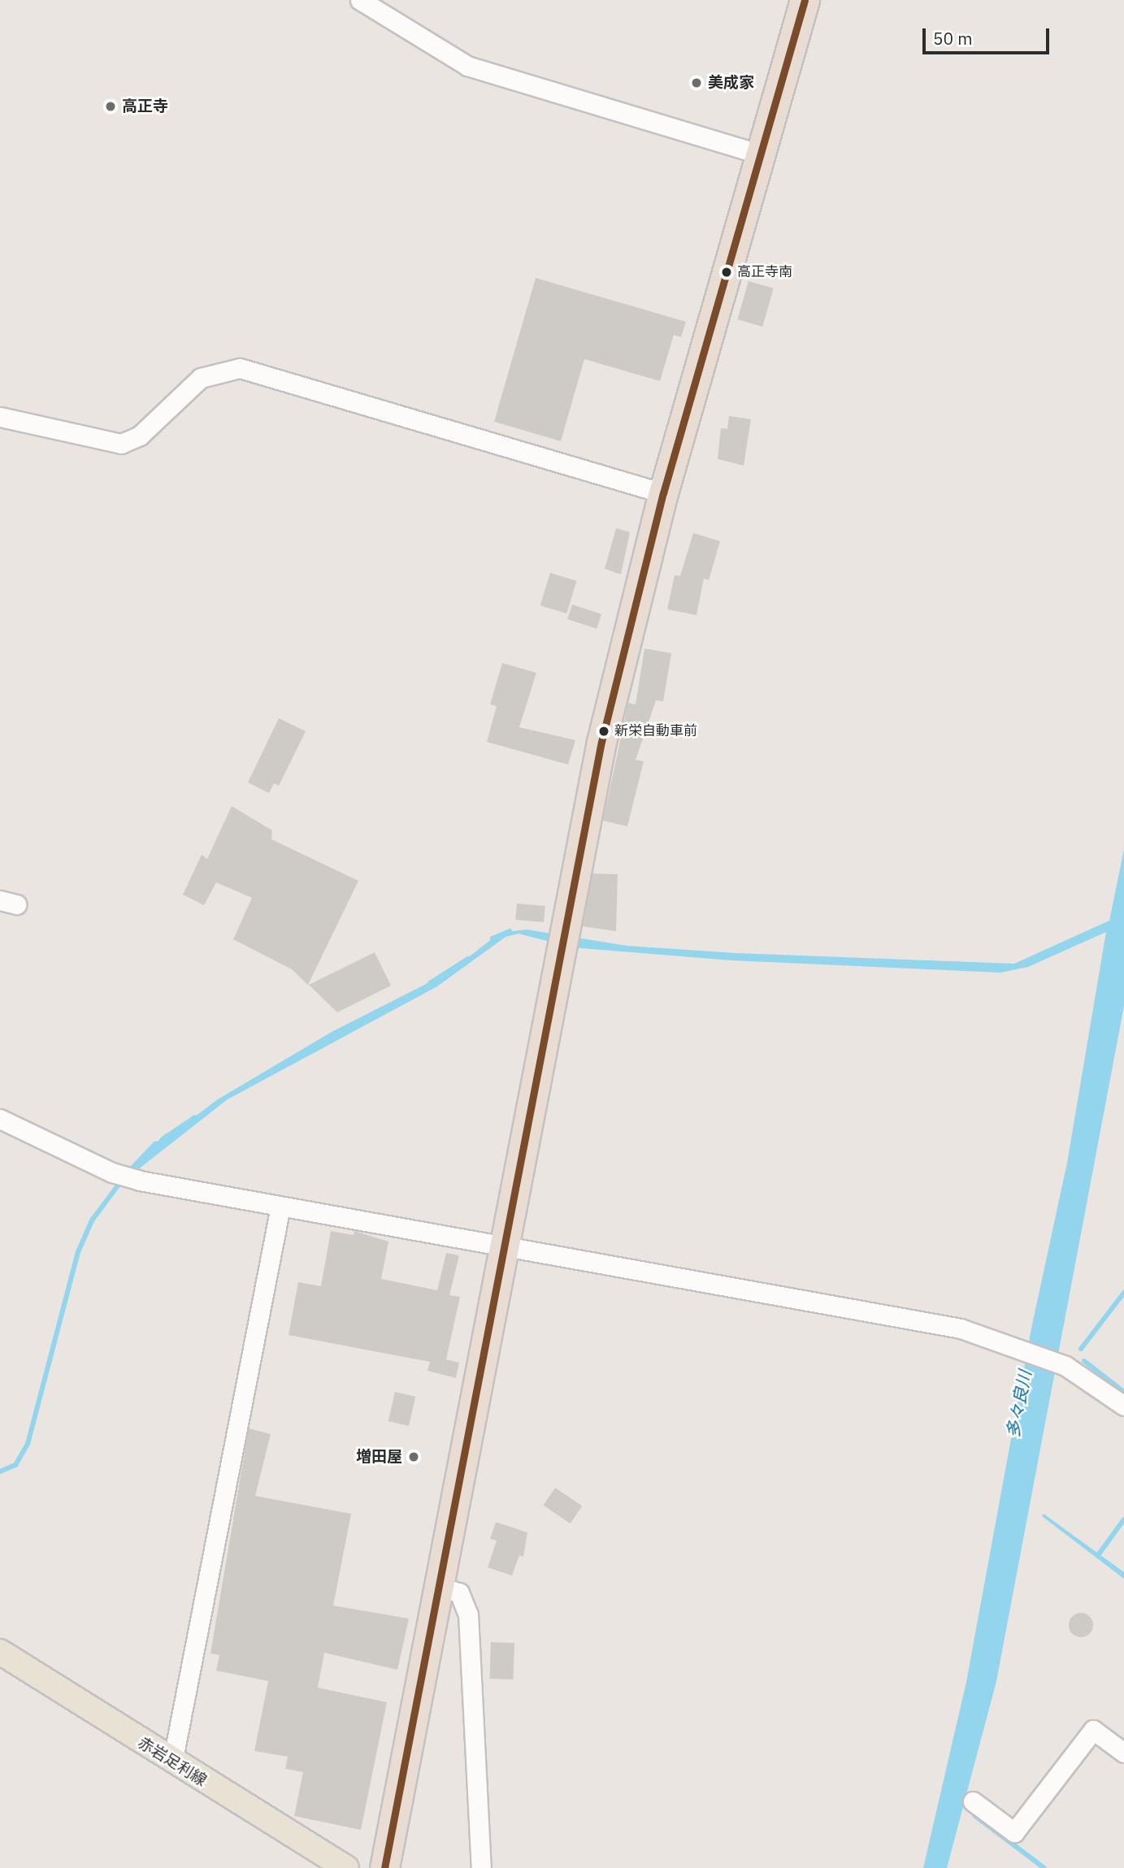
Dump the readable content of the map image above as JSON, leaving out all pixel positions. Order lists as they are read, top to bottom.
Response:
{
  "streets": {
    "main road": ["赤岩足利線"]
  },
  "water": ["多々良川"],
  "places": [
    "美成家",
    "高正寺",
    "高正寺南",
    "新栄自動車前",
    "増田屋"
  ],
  "scale_bar": "50 m"
}
